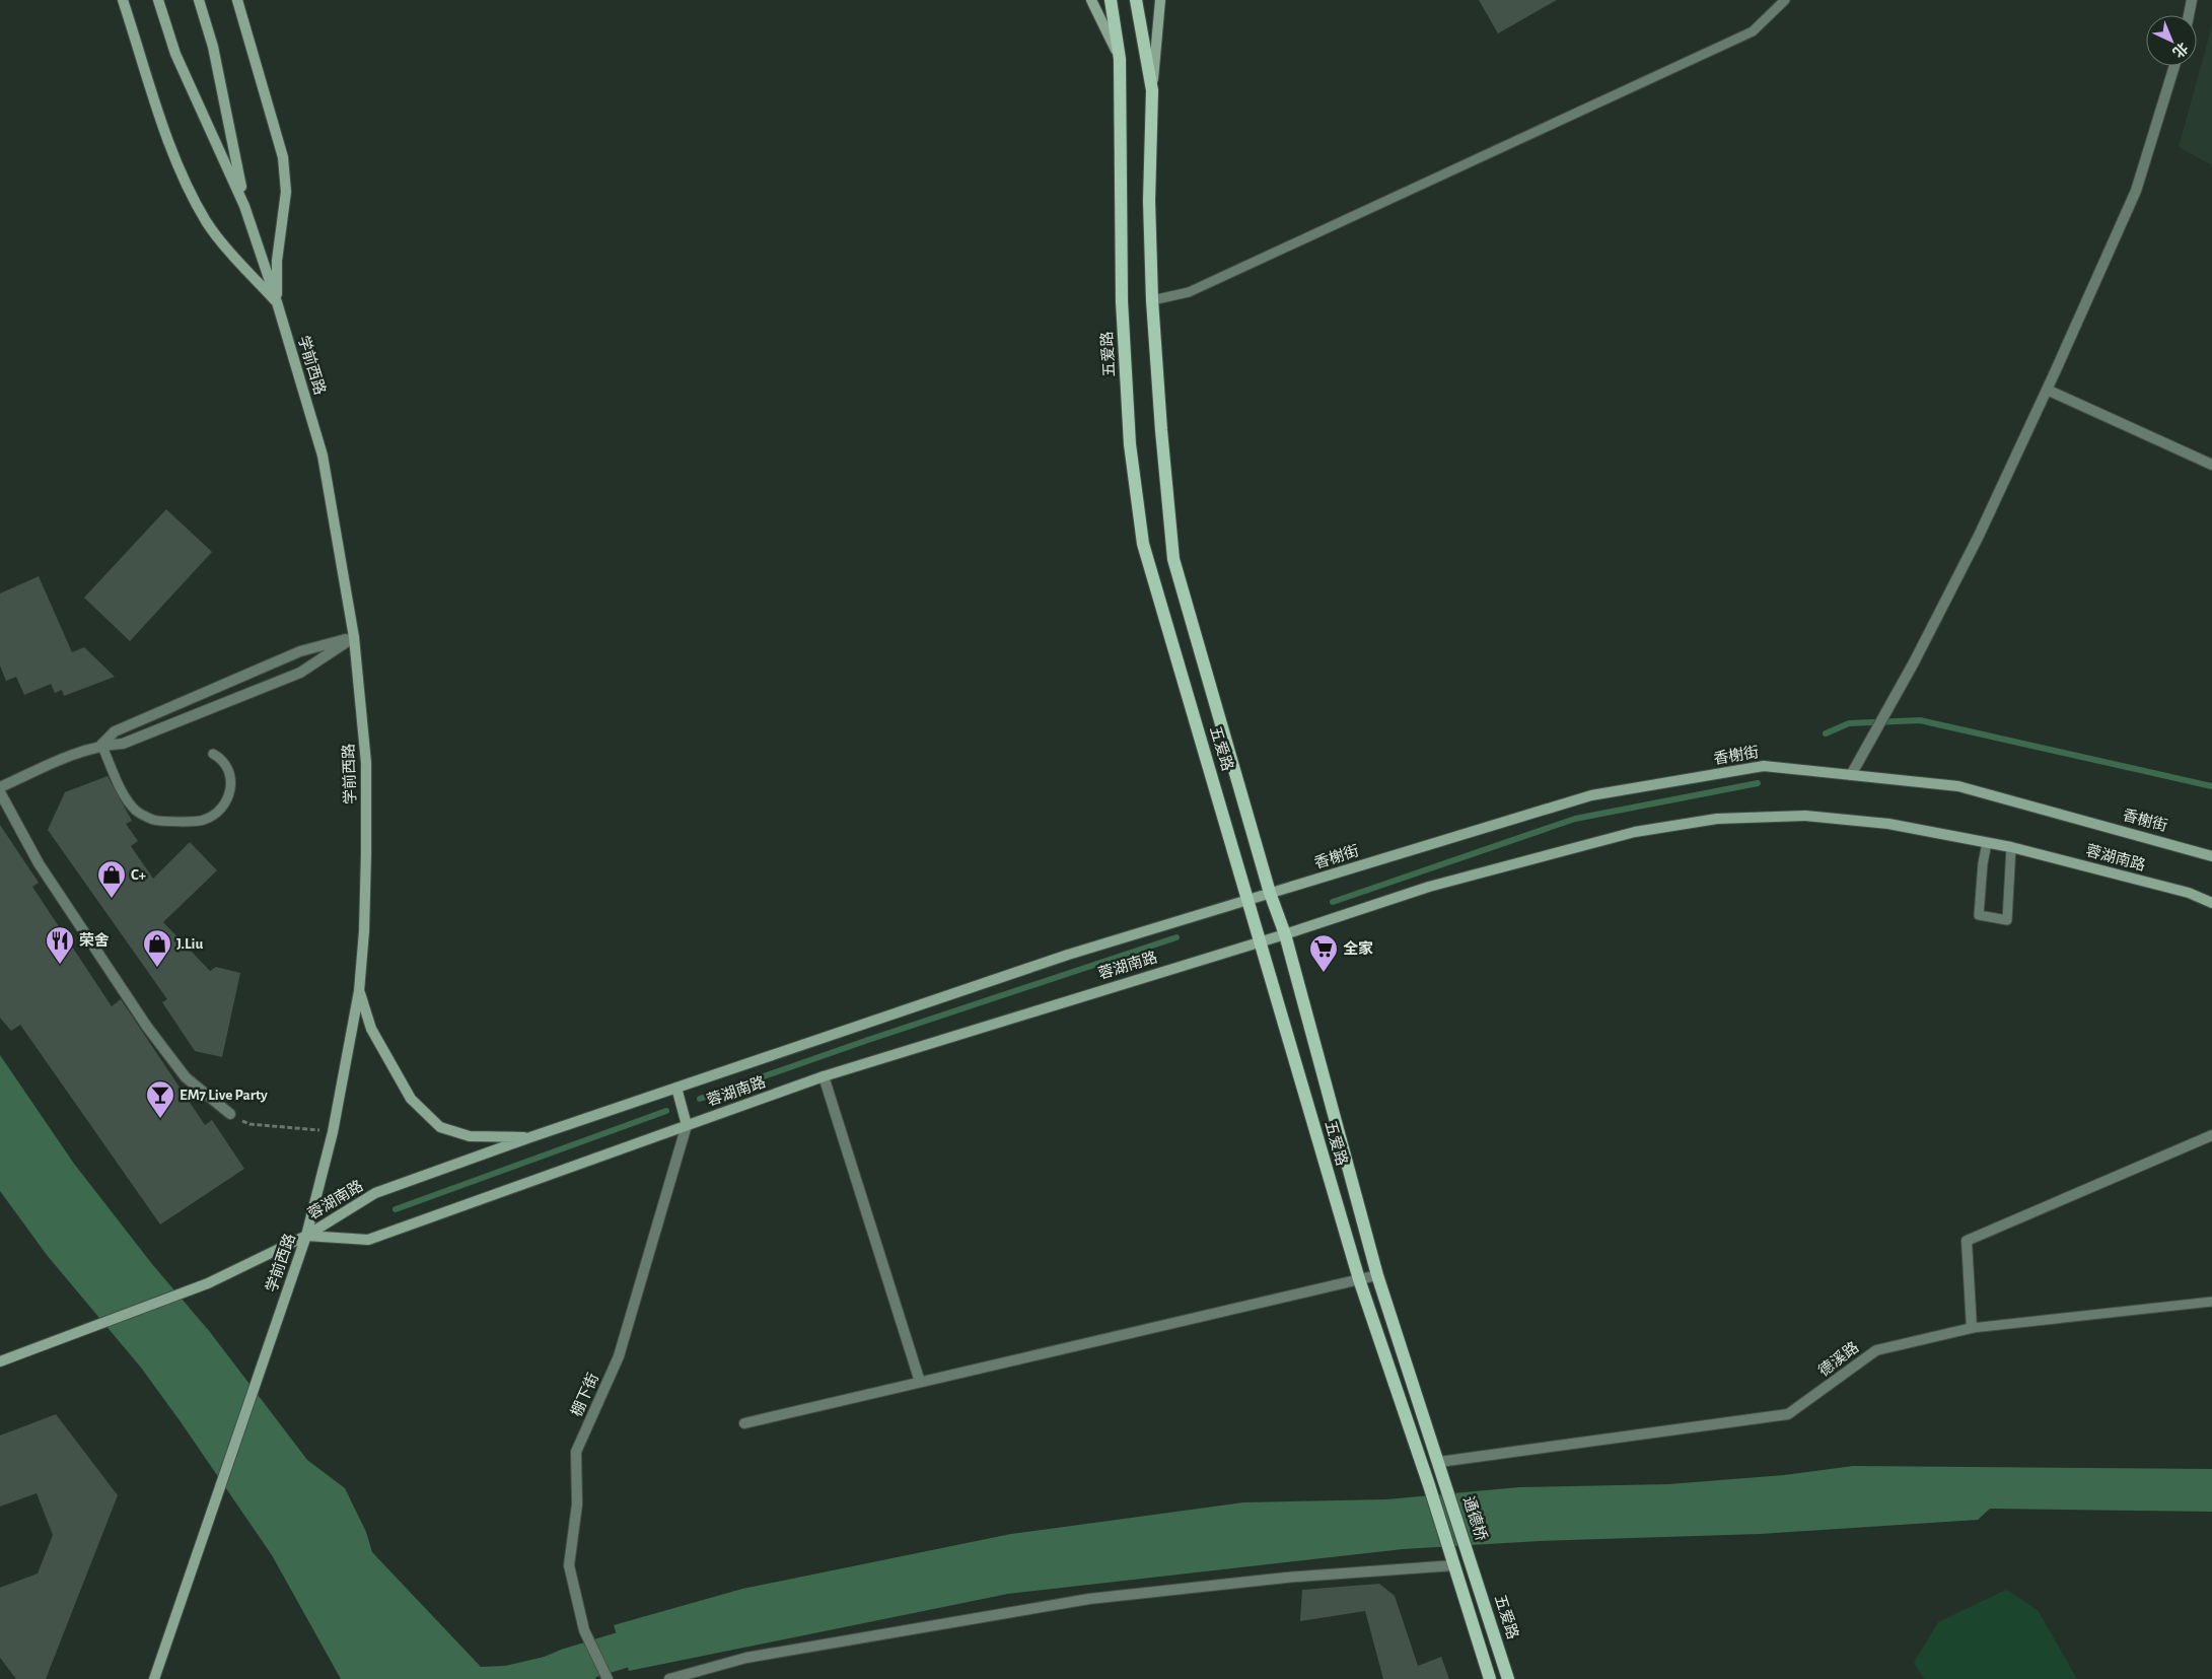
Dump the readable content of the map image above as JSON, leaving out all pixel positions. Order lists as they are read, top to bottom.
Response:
{
  "streets": {
    "main road": [
      "五爱路",
      "学前西路",
      "香榭街",
      "蓉湖南路",
      "通德桥"
    ],
    "street": ["德溪路", "棚下街"]
  },
  "crossings": [
    ["五爱路", "香榭街"],
    ["五爱路", "蓉湖南路"],
    ["五爱路", "德溪路"],
    ["五爱路", "通德桥"],
    ["学前西路", "蓉湖南路"],
    ["香榭街", "蓉湖南路"],
    ["蓉湖南路", "棚下街"]
  ],
  "places": {
    "shop": ["C+", "J.Liu"],
    "restaurant": ["荣舍"],
    "supermarket": ["全家"],
    "bar": ["EM7 Live Party"]
  },
  "north": "bottom right"
}
